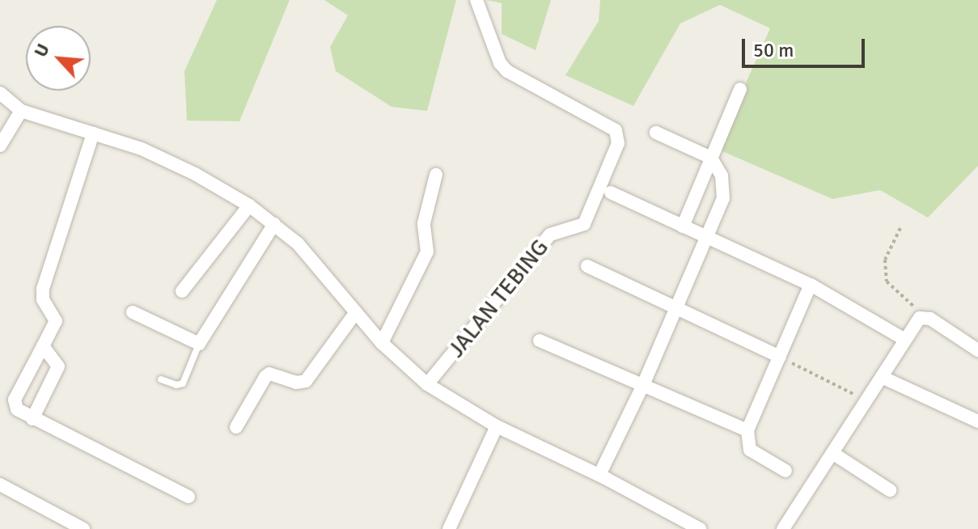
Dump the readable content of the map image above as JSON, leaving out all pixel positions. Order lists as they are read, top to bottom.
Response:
{
  "streets": {
    "street": ["JALAN TEBING"]
  },
  "scale_bar": "50 m",
  "north": "top left"
}
